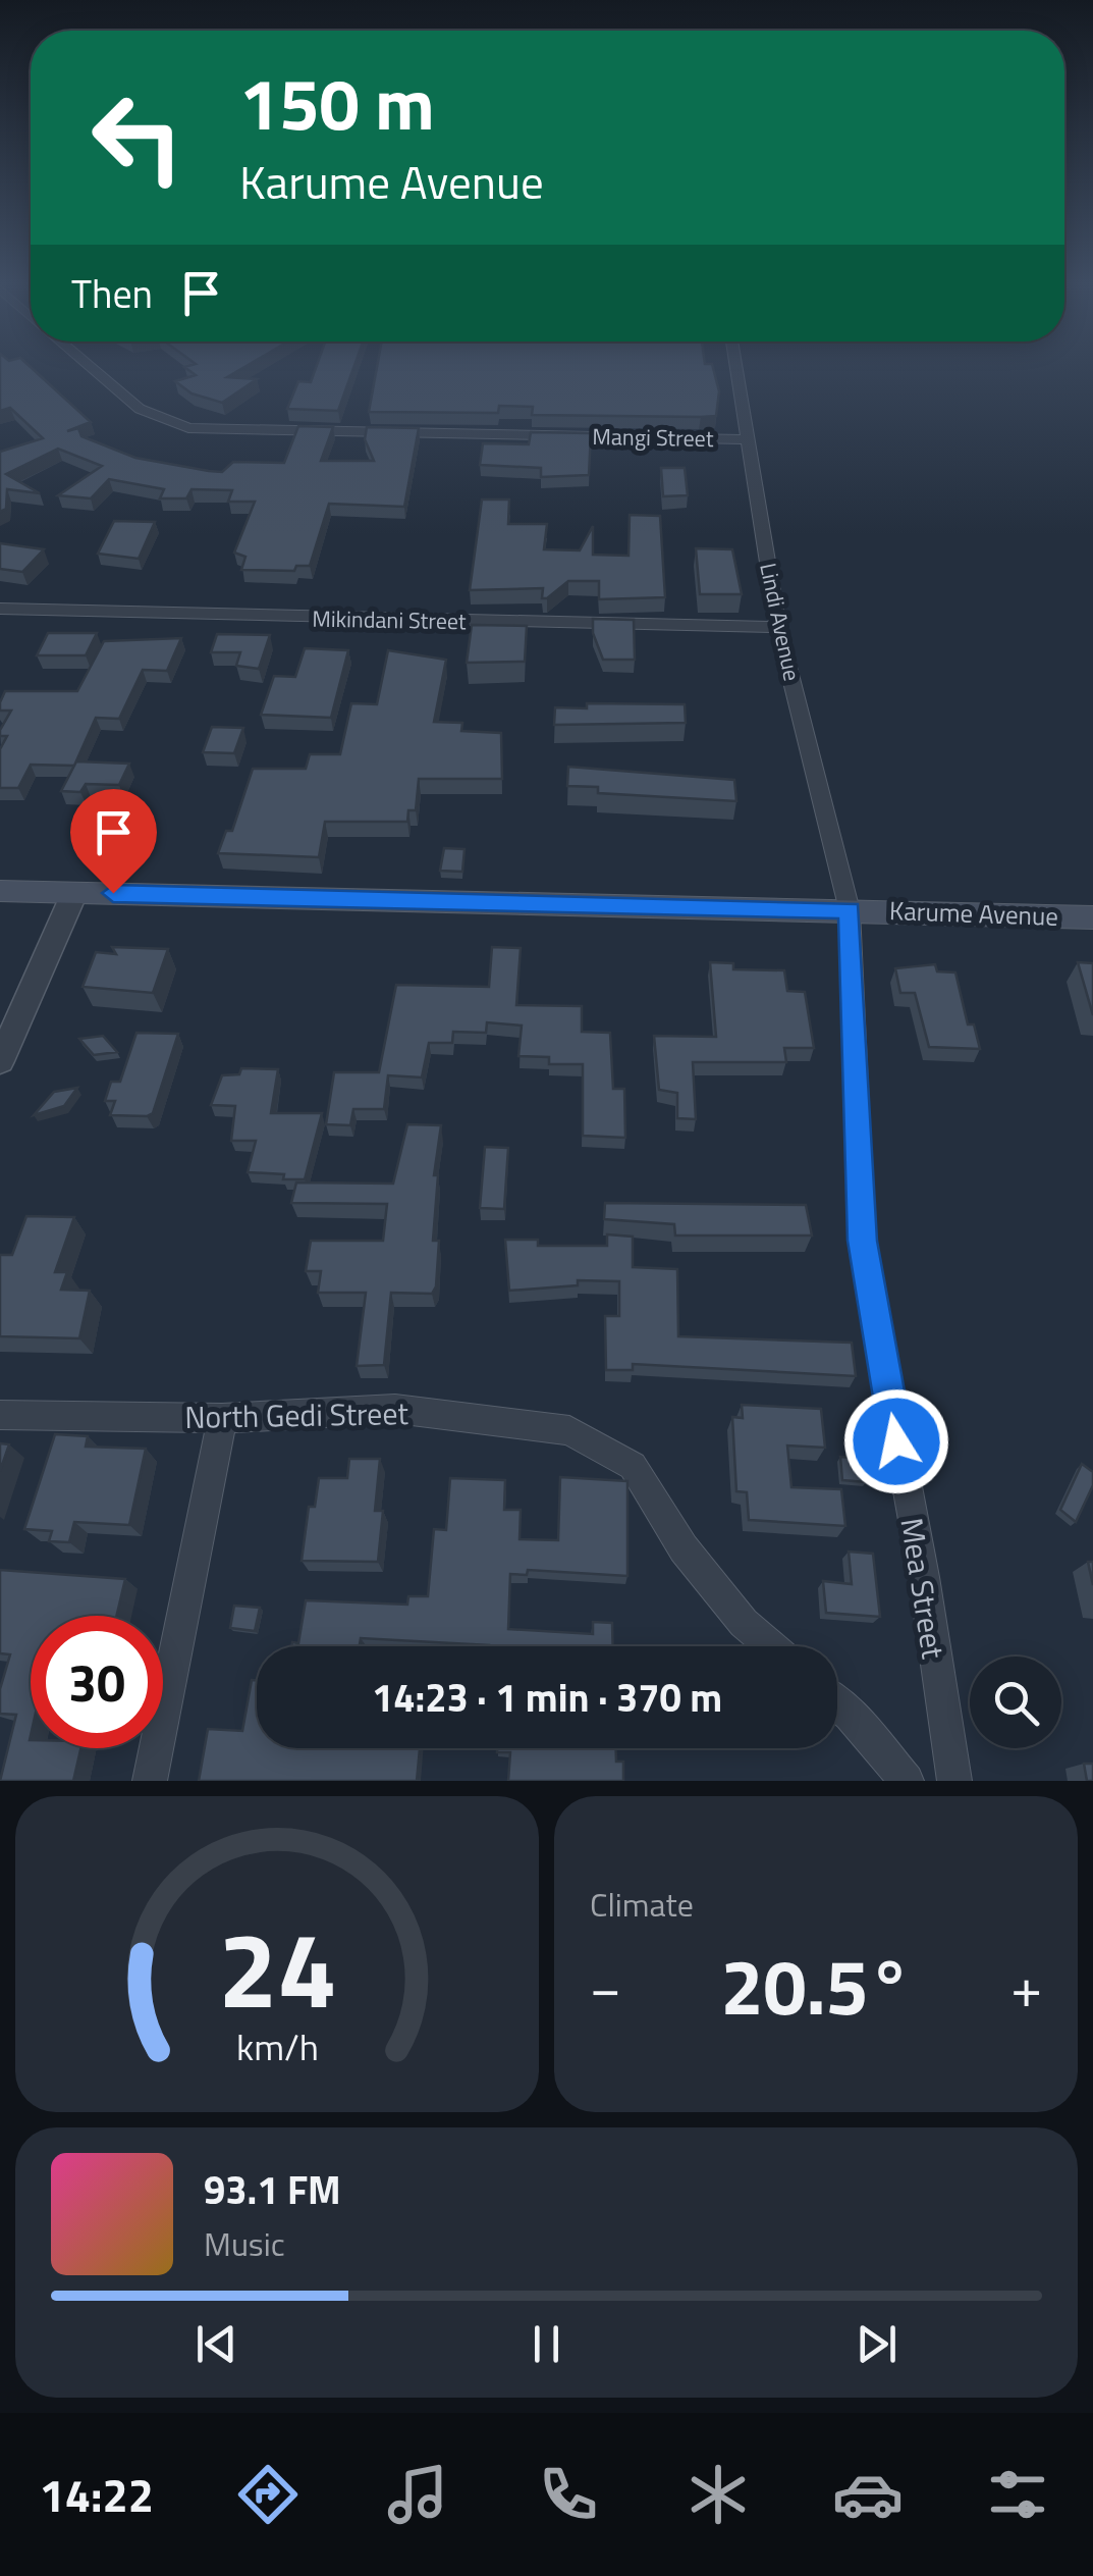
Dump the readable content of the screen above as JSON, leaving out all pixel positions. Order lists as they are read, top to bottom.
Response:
{
  "streets": {
    "main road": ["Karume Avenue"],
    "street": [
      "Mangi Street",
      "Mikindani Street",
      "Lindi Avenue",
      "North Gedi Street",
      "Mea Street"
    ]
  },
  "crossings": [
    ["Mangi Street", "Lindi Avenue"],
    ["Mikindani Street", "Lindi Avenue"],
    ["Lindi Avenue", "Karume Avenue"],
    ["Lindi Avenue", "Mea Street"],
    ["Karume Avenue", "Mea Street"]
  ],
  "page": {
    "turn": ["150 m", "Karume Avenue"],
    "then": "Then",
    "limit": "30",
    "trip": "14:23 · 1 min · 370 m",
    "tile": "Climate",
    "heat": ["−", "20.5°", "+"],
    "song": ["93.1 FM", "Music"],
    "tabs": "14:22",
    "gauge": ["24", "km/h"]
  }
}
